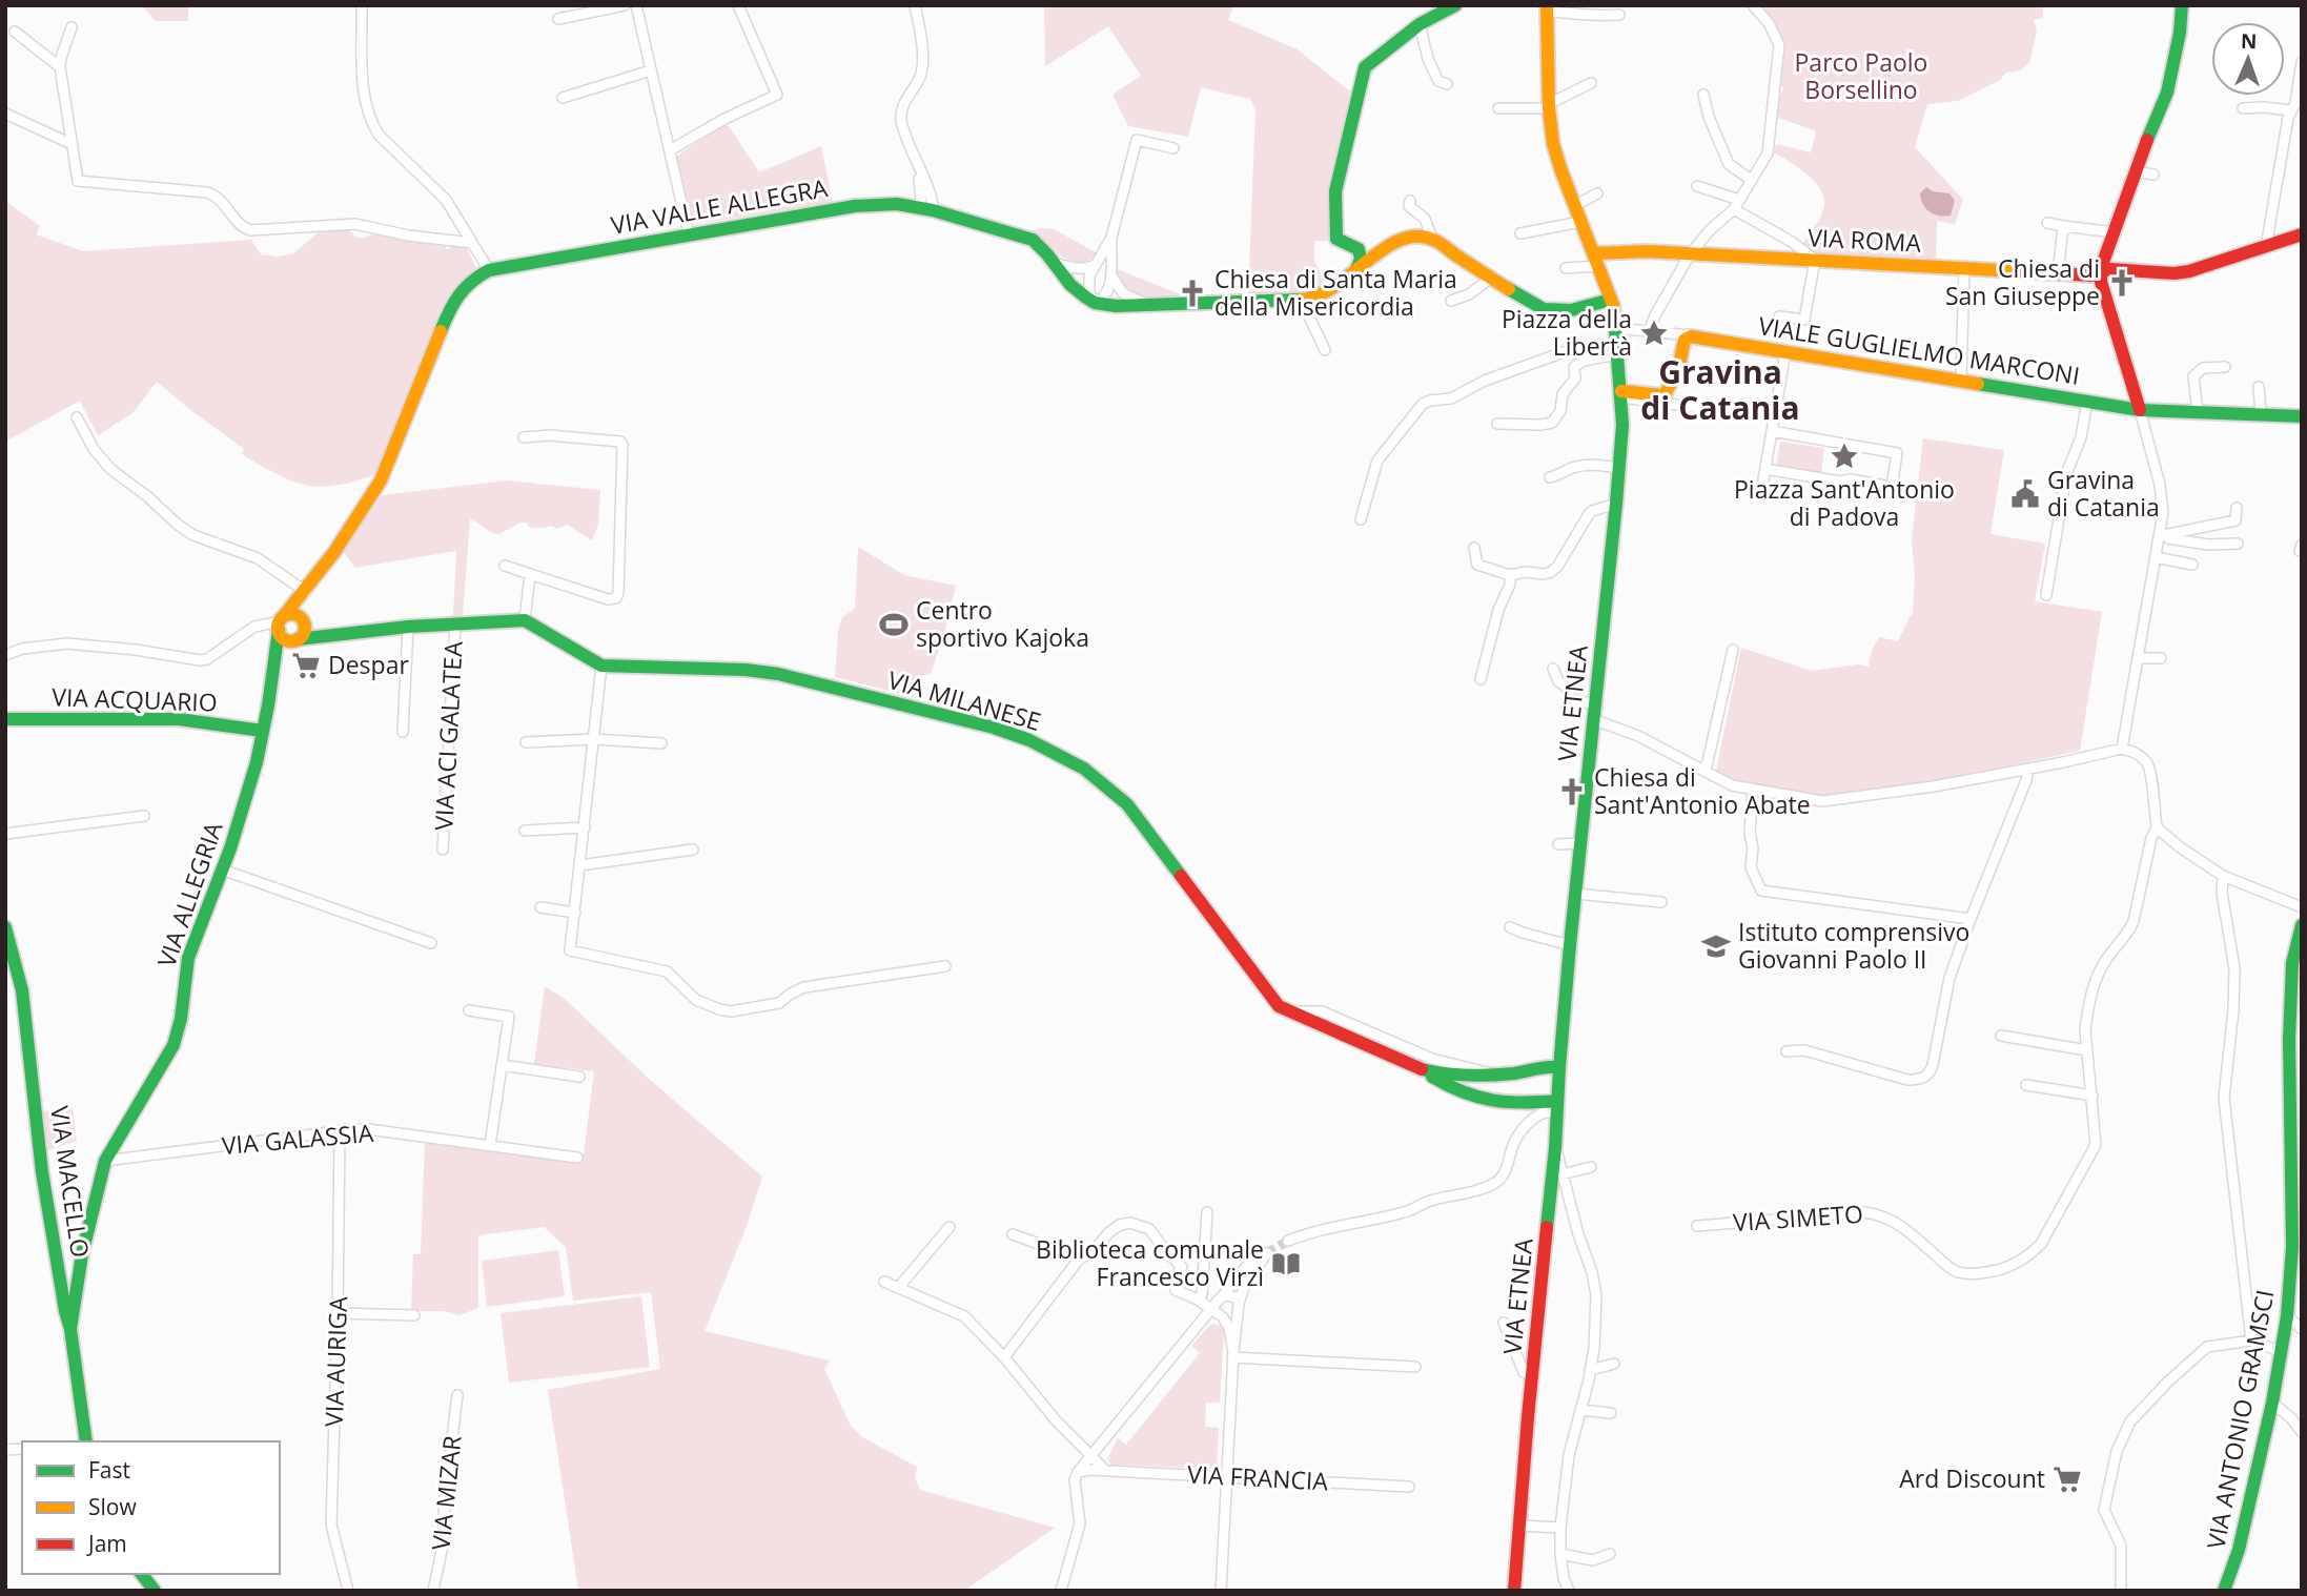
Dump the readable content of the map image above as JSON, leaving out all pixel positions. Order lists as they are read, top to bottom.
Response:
{
  "streets": {
    "main road": [
      "VIA VALLE ALLEGRA",
      "VIA ROMA",
      "VIALE GUGLIELMO MARCONI",
      "VIA ACQUARIO",
      "VIA MILANESE",
      "VIA ETNEA",
      "VIA ALLEGRIA",
      "VIA MACELLO",
      "VIA ANTONIO GRAMSCI"
    ],
    "street": [
      "VIA ACI GALATEA",
      "VIA GALASSIA",
      "VIA SIMETO",
      "VIA AURIGA",
      "VIA FRANCIA",
      "VIA MIZAR"
    ]
  },
  "crossings": [
    ["VIA VALLE ALLEGRA", "VIA ALLEGRIA"],
    ["VIA ROMA", "VIA ETNEA"],
    ["VIA ACQUARIO", "VIA ALLEGRIA"],
    ["VIA MILANESE", "VIA ETNEA"],
    ["VIA ALLEGRIA", "VIA GALASSIA"],
    ["VIA ALLEGRIA", "VIA MACELLO"],
    ["VIA GALASSIA", "VIA AURIGA"]
  ],
  "districts": ["Gravina di Catania"],
  "parks": ["Parco Paolo Borsellino"],
  "places": {
    "church": ["Chiesa di San Giuseppe", "Chiesa di Santa Maria della Misericordia", "Chiesa di Sant'Antonio Abate"],
    "place": ["Piazza della Libertà", "Piazza Sant'Antonio di Padova"],
    "public building": ["Gravina di Catania"],
    "sports": ["Centro sportivo Kajoka"],
    "supermarket": ["Despar", "Ard Discount"],
    "school or university": ["Istituto comprensivo Giovanni Paolo II"],
    "library": ["Biblioteca comunale Francesco Virzì"]
  },
  "legend": ["Fast", "Slow", "Jam"],
  "north": "top"
}
